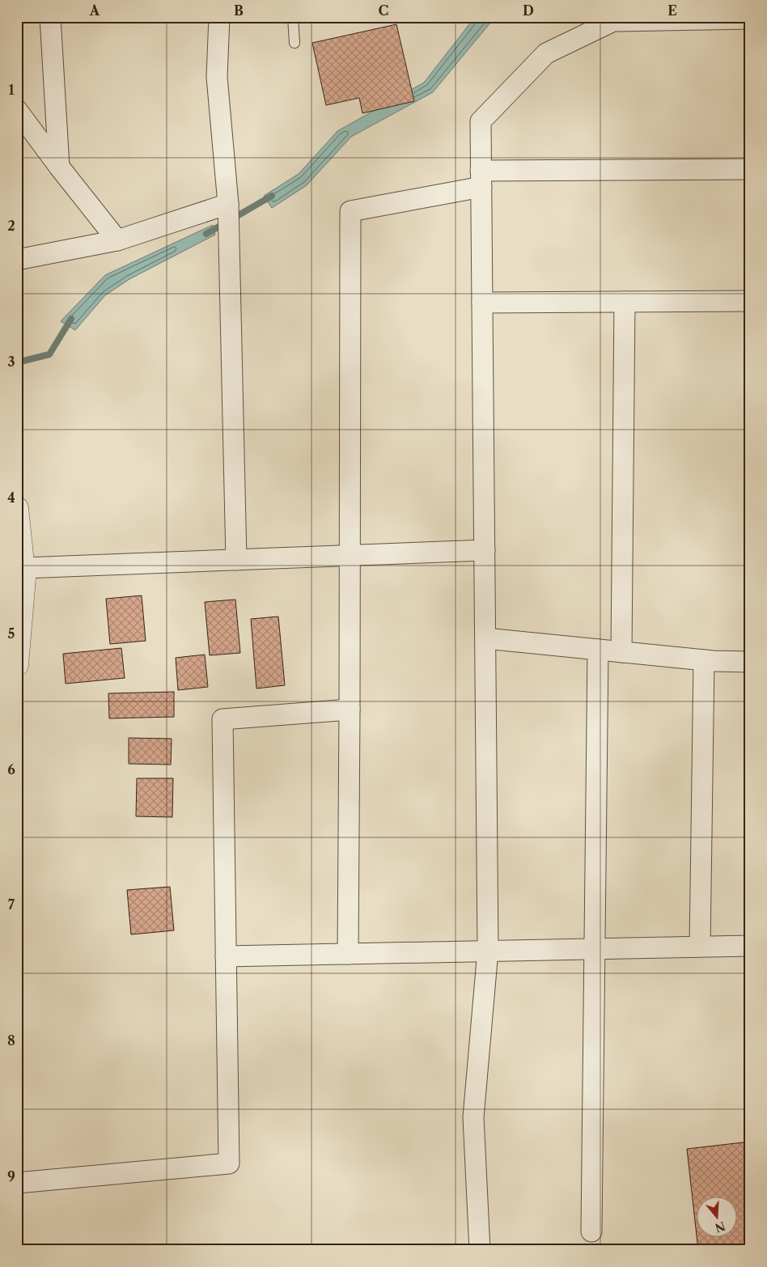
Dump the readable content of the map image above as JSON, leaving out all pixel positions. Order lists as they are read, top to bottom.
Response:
{
  "north": "bottom",
  "grid": {
    "columns": [
      "A",
      "B",
      "C",
      "D",
      "E"
    ],
    "rows": [
      "1",
      "2",
      "3",
      "4",
      "5",
      "6",
      "7",
      "8",
      "9"
    ]
  }
}
